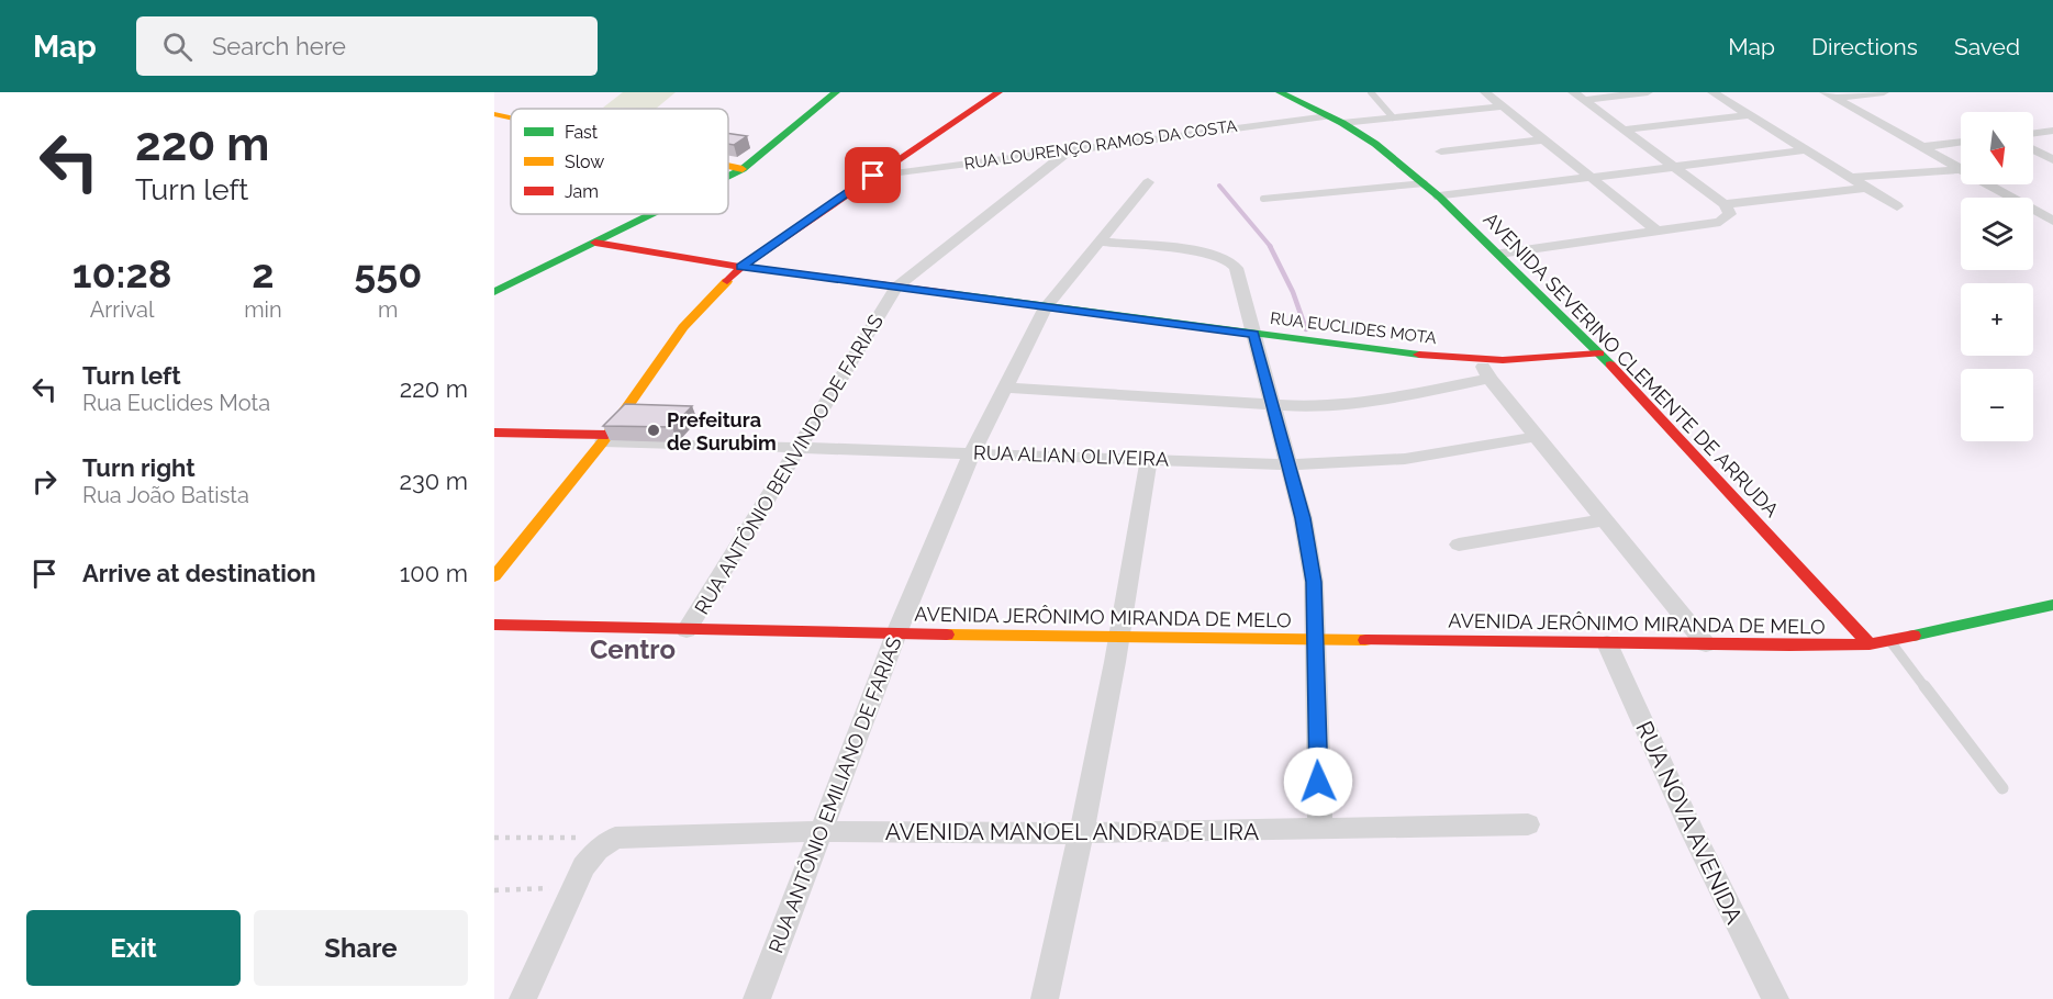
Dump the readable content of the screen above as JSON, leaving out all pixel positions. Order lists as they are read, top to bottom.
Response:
{
  "streets": {
    "main road": ["RUA EUCLIDES MOTA", "AVENIDA SEVERINO CLEMENTE DE ARRUDA", "AVENIDA JERÔNIMO MIRANDA DE MELO"],
    "street": [
      "RUA LOURENÇO RAMOS DA COSTA",
      "RUA ALIAN OLIVEIRA",
      "RUA ANTÔNIO BENVINDO DE FARIAS",
      "RUA ANTÔNIO EMILIANO DE FARIAS",
      "RUA NOVA AVENIDA",
      "AVENIDA MANOEL ANDRADE LIRA"
    ]
  },
  "crossings": [
    ["RUA LOURENÇO RAMOS DA COSTA", "AVENIDA SEVERINO CLEMENTE DE ARRUDA"],
    ["RUA LOURENÇO RAMOS DA COSTA", "RUA ANTÔNIO BENVINDO DE FARIAS"],
    ["RUA EUCLIDES MOTA", "AVENIDA SEVERINO CLEMENTE DE ARRUDA"],
    ["RUA EUCLIDES MOTA", "RUA ANTÔNIO BENVINDO DE FARIAS"],
    ["RUA EUCLIDES MOTA", "RUA ANTÔNIO EMILIANO DE FARIAS"],
    ["AVENIDA SEVERINO CLEMENTE DE ARRUDA", "AVENIDA JERÔNIMO MIRANDA DE MELO"],
    ["RUA ALIAN OLIVEIRA", "RUA ANTÔNIO BENVINDO DE FARIAS"],
    ["RUA ALIAN OLIVEIRA", "RUA ANTÔNIO EMILIANO DE FARIAS"],
    ["RUA ANTÔNIO BENVINDO DE FARIAS", "AVENIDA JERÔNIMO MIRANDA DE MELO"],
    ["AVENIDA JERÔNIMO MIRANDA DE MELO", "RUA ANTÔNIO EMILIANO DE FARIAS"],
    ["AVENIDA JERÔNIMO MIRANDA DE MELO", "RUA NOVA AVENIDA"],
    ["RUA ANTÔNIO EMILIANO DE FARIAS", "AVENIDA MANOEL ANDRADE LIRA"]
  ],
  "districts": ["Centro"],
  "places": ["Prefeitura de Surubim"],
  "legend": ["Fast", "Slow", "Jam"],
  "north": "bottom",
  "page": {
    "header": "Map",
    "search": "Search here",
    "nav": ["Map", "Directions", "Saved"],
    "turn": ["220 m", "Turn left"],
    "map_buttons": ["+", "−"],
    "eta": [
      "10:28",
      "Arrival",
      "2",
      "min",
      "550",
      "m"
    ],
    "list": [
      {
        "name": "Turn left",
        "note": "Rua Euclides Mota",
        "value": "220 m"
      },
      {
        "name": "Turn right",
        "note": "Rua João Batista",
        "value": "230 m"
      },
      {
        "name": "Arrive at destination",
        "value": "100 m"
      }
    ],
    "buttons": ["Exit", "Share"]
  }
}
